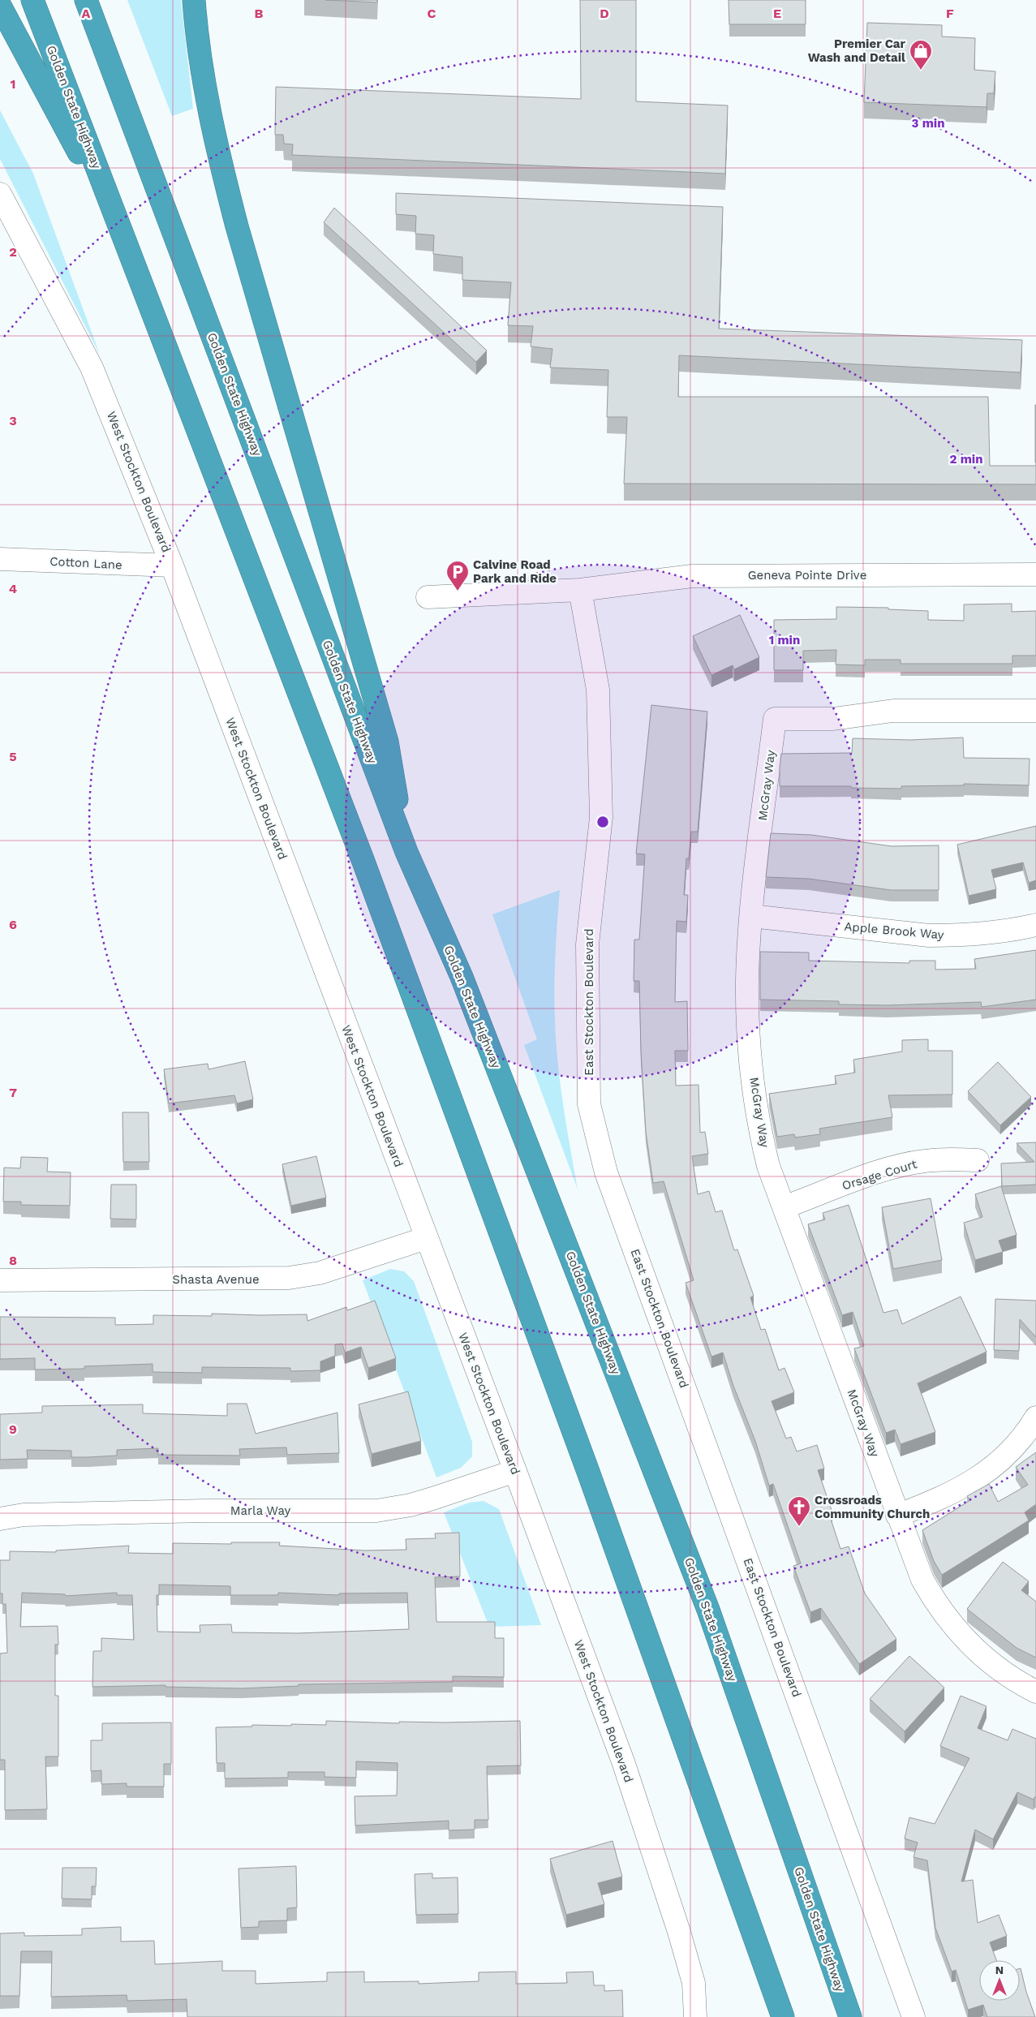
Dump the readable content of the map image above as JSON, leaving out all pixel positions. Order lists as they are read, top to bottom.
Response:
{
  "streets": {
    "highway": ["Golden State Highway"],
    "street": [
      "West Stockton Boulevard",
      "Cotton Lane",
      "Geneva Pointe Drive",
      "McGray Way",
      "Apple Brook Way",
      "East Stockton Boulevard",
      "Orsage Court",
      "Shasta Avenue",
      "Marla Way"
    ]
  },
  "crossings": [
    ["West Stockton Boulevard", "Cotton Lane"],
    ["West Stockton Boulevard", "Shasta Avenue"],
    ["West Stockton Boulevard", "Marla Way"],
    ["Geneva Pointe Drive", "East Stockton Boulevard"],
    ["McGray Way", "Apple Brook Way"],
    ["McGray Way", "Orsage Court"]
  ],
  "places": {
    "shop": ["Premier Car Wash and Detail"],
    "parking": ["Calvine Road Park and Ride"],
    "church": ["Crossroads Community Church"]
  },
  "north": "top",
  "grid": {
    "columns": [
      "A",
      "B",
      "C",
      "D",
      "E",
      "F"
    ],
    "rows": [
      "1",
      "2",
      "3",
      "4",
      "5",
      "6",
      "7",
      "8",
      "9"
    ]
  },
  "rings": ["3 min", "2 min", "1 min"]
}
